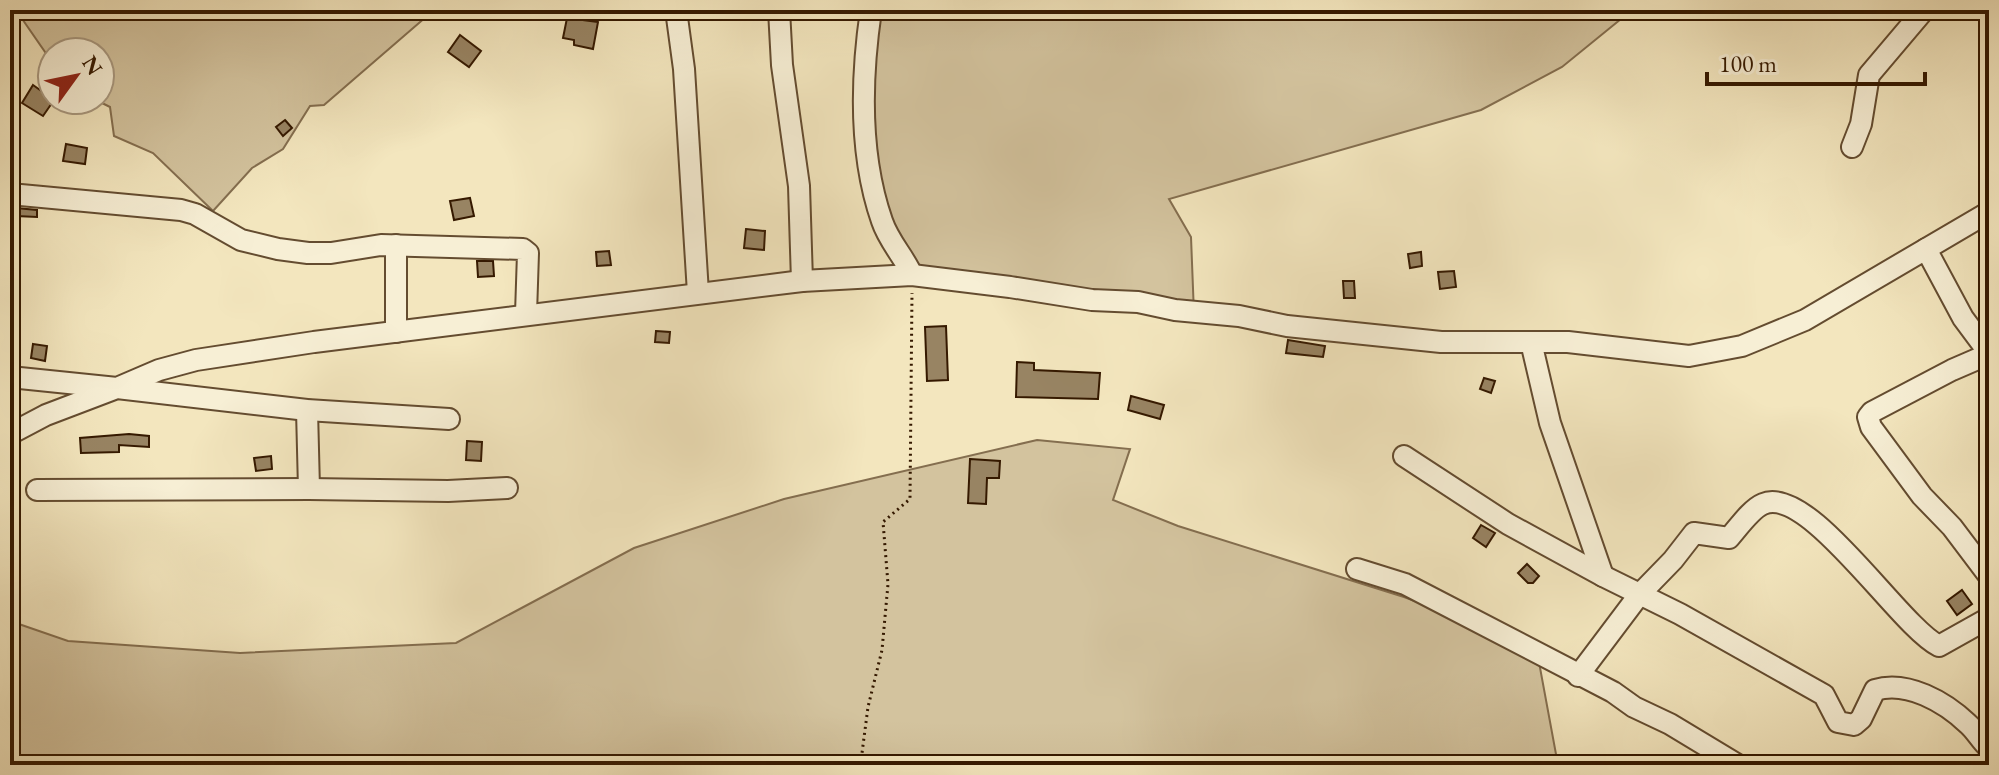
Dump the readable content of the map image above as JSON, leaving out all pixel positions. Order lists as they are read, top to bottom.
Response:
{
  "scale_bar": "100 m",
  "north": "top right"
}
